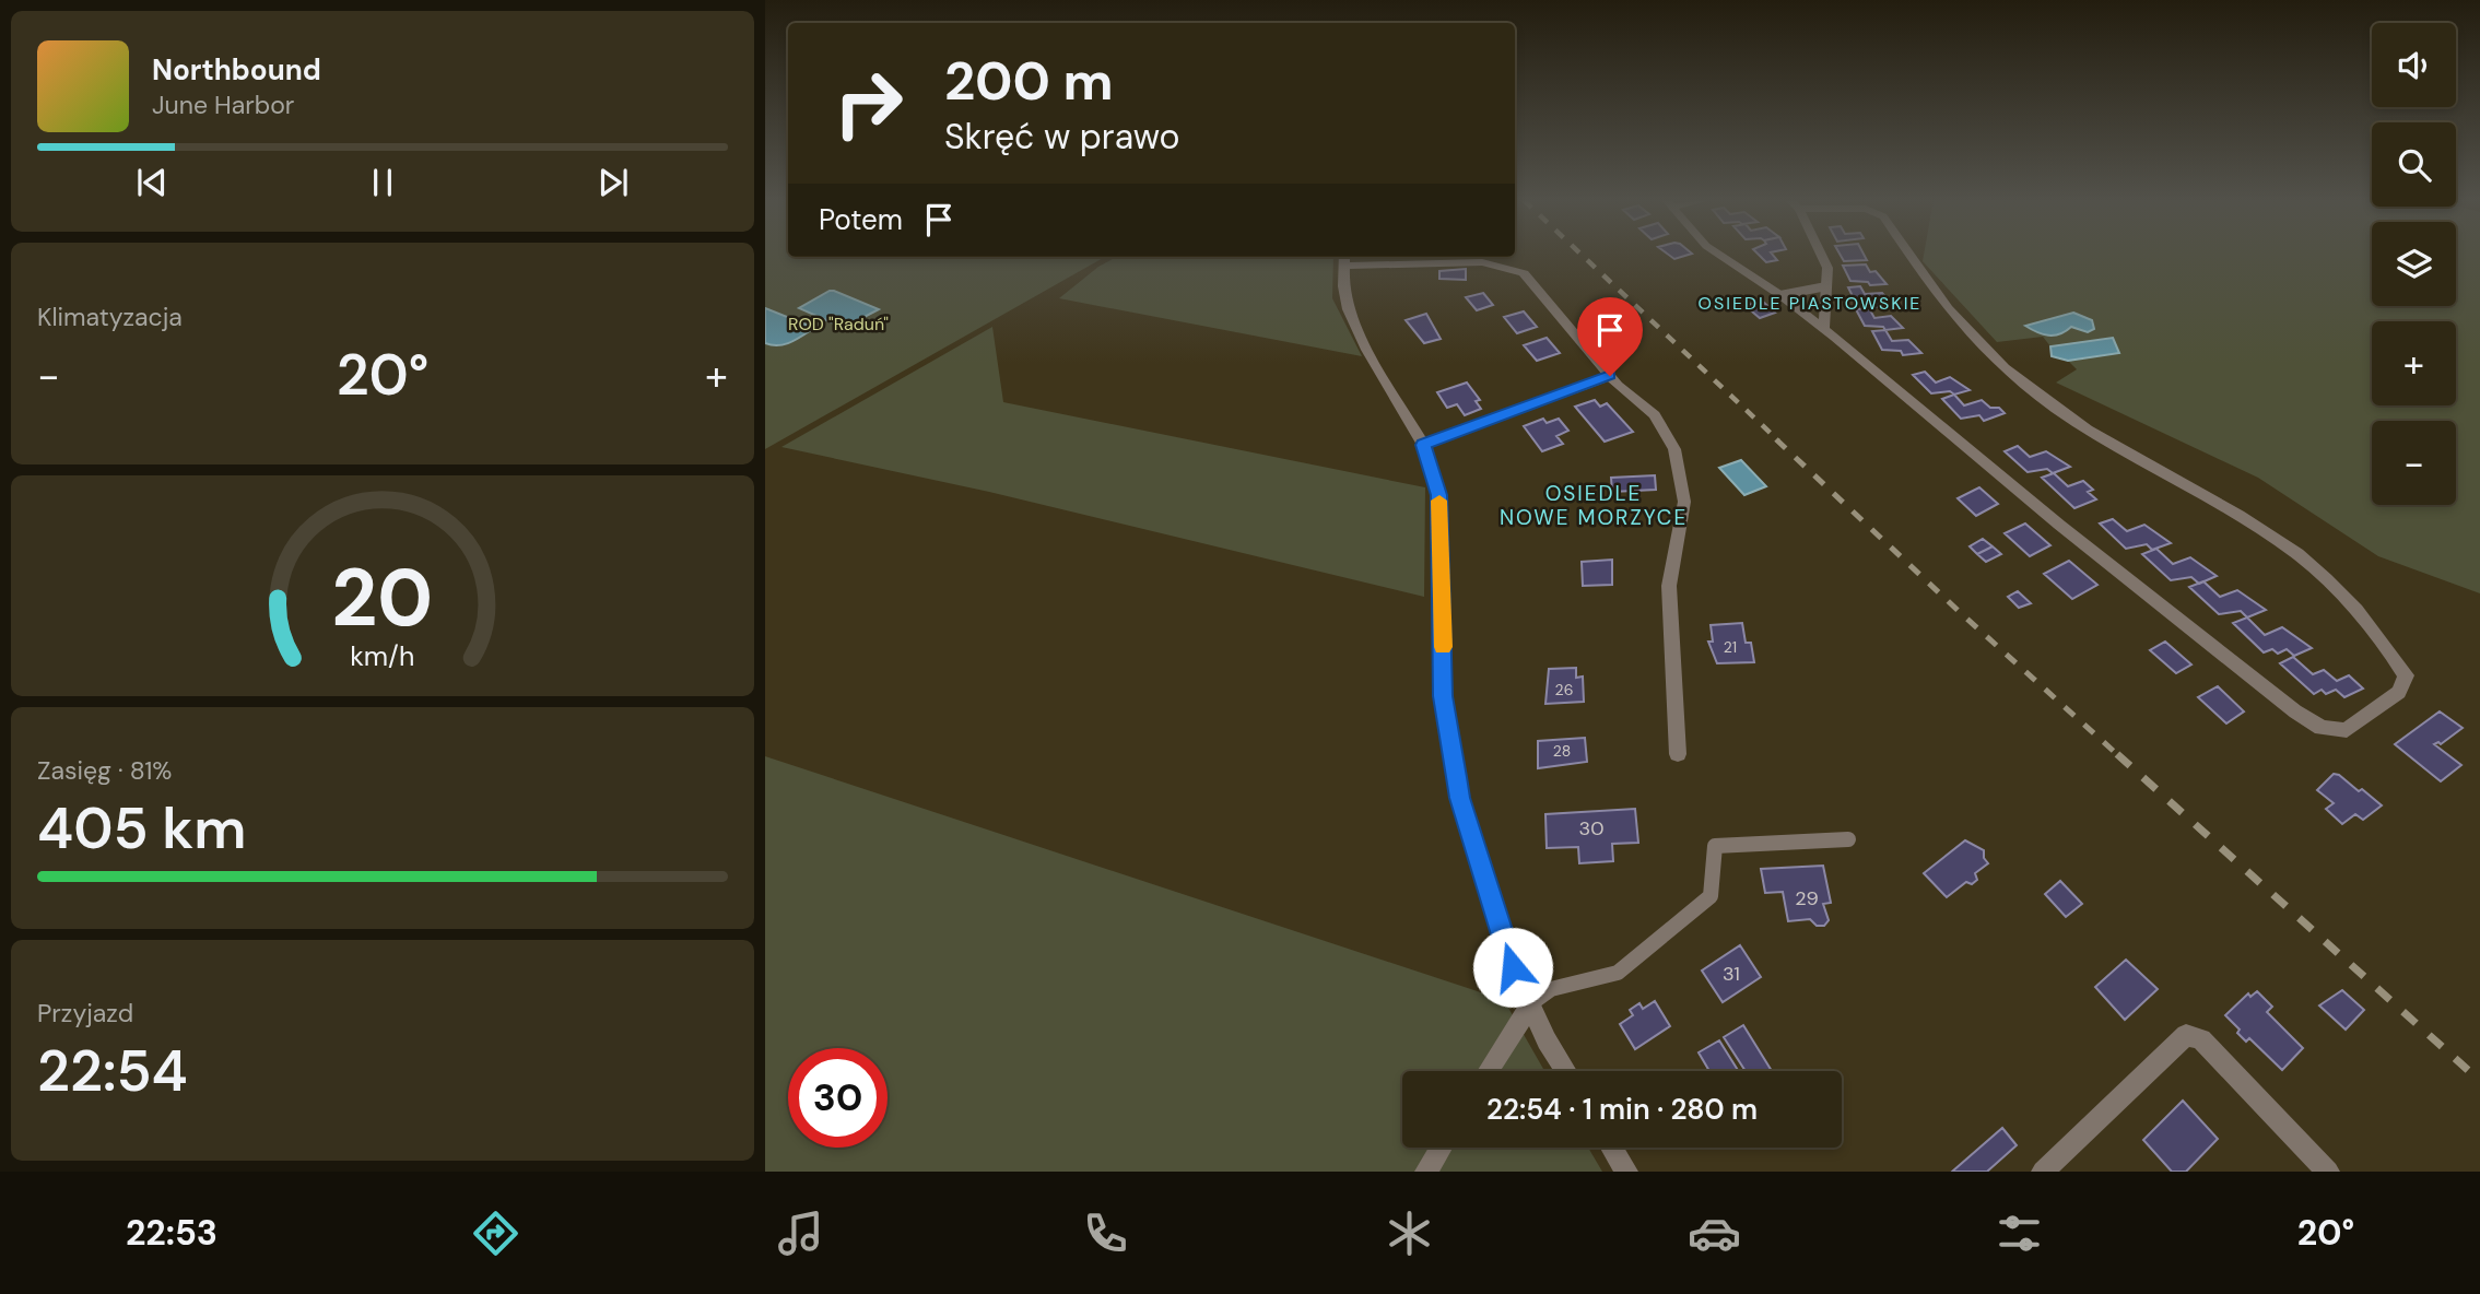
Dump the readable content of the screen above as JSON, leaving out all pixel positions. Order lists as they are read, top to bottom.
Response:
{
  "districts": ["OSIEDLE PIASTOWSKIE", "OSIEDLE NOWE MORZYCE"],
  "parks": ["ROD \"Raduń\""],
  "house_numbers": [
    "21",
    "26",
    "28",
    "30",
    "29",
    "31"
  ],
  "page": {
    "map_buttons": ["+", "−"],
    "turn": ["200 m", "Skręć w prawo"],
    "song": ["Northbound", "June Harbor"],
    "then": "Potem",
    "tile": [
      "Klimatyzacja",
      ["Zasięg · 81%", "405 km"],
      ["Przyjazd", "22:54"]
    ],
    "heat": ["−", "20°", "+"],
    "limit": "30",
    "trip": "22:54 · 1 min · 280 m",
    "tabs": ["22:53", "20°"],
    "gauge": ["20", "km/h"]
  }
}
